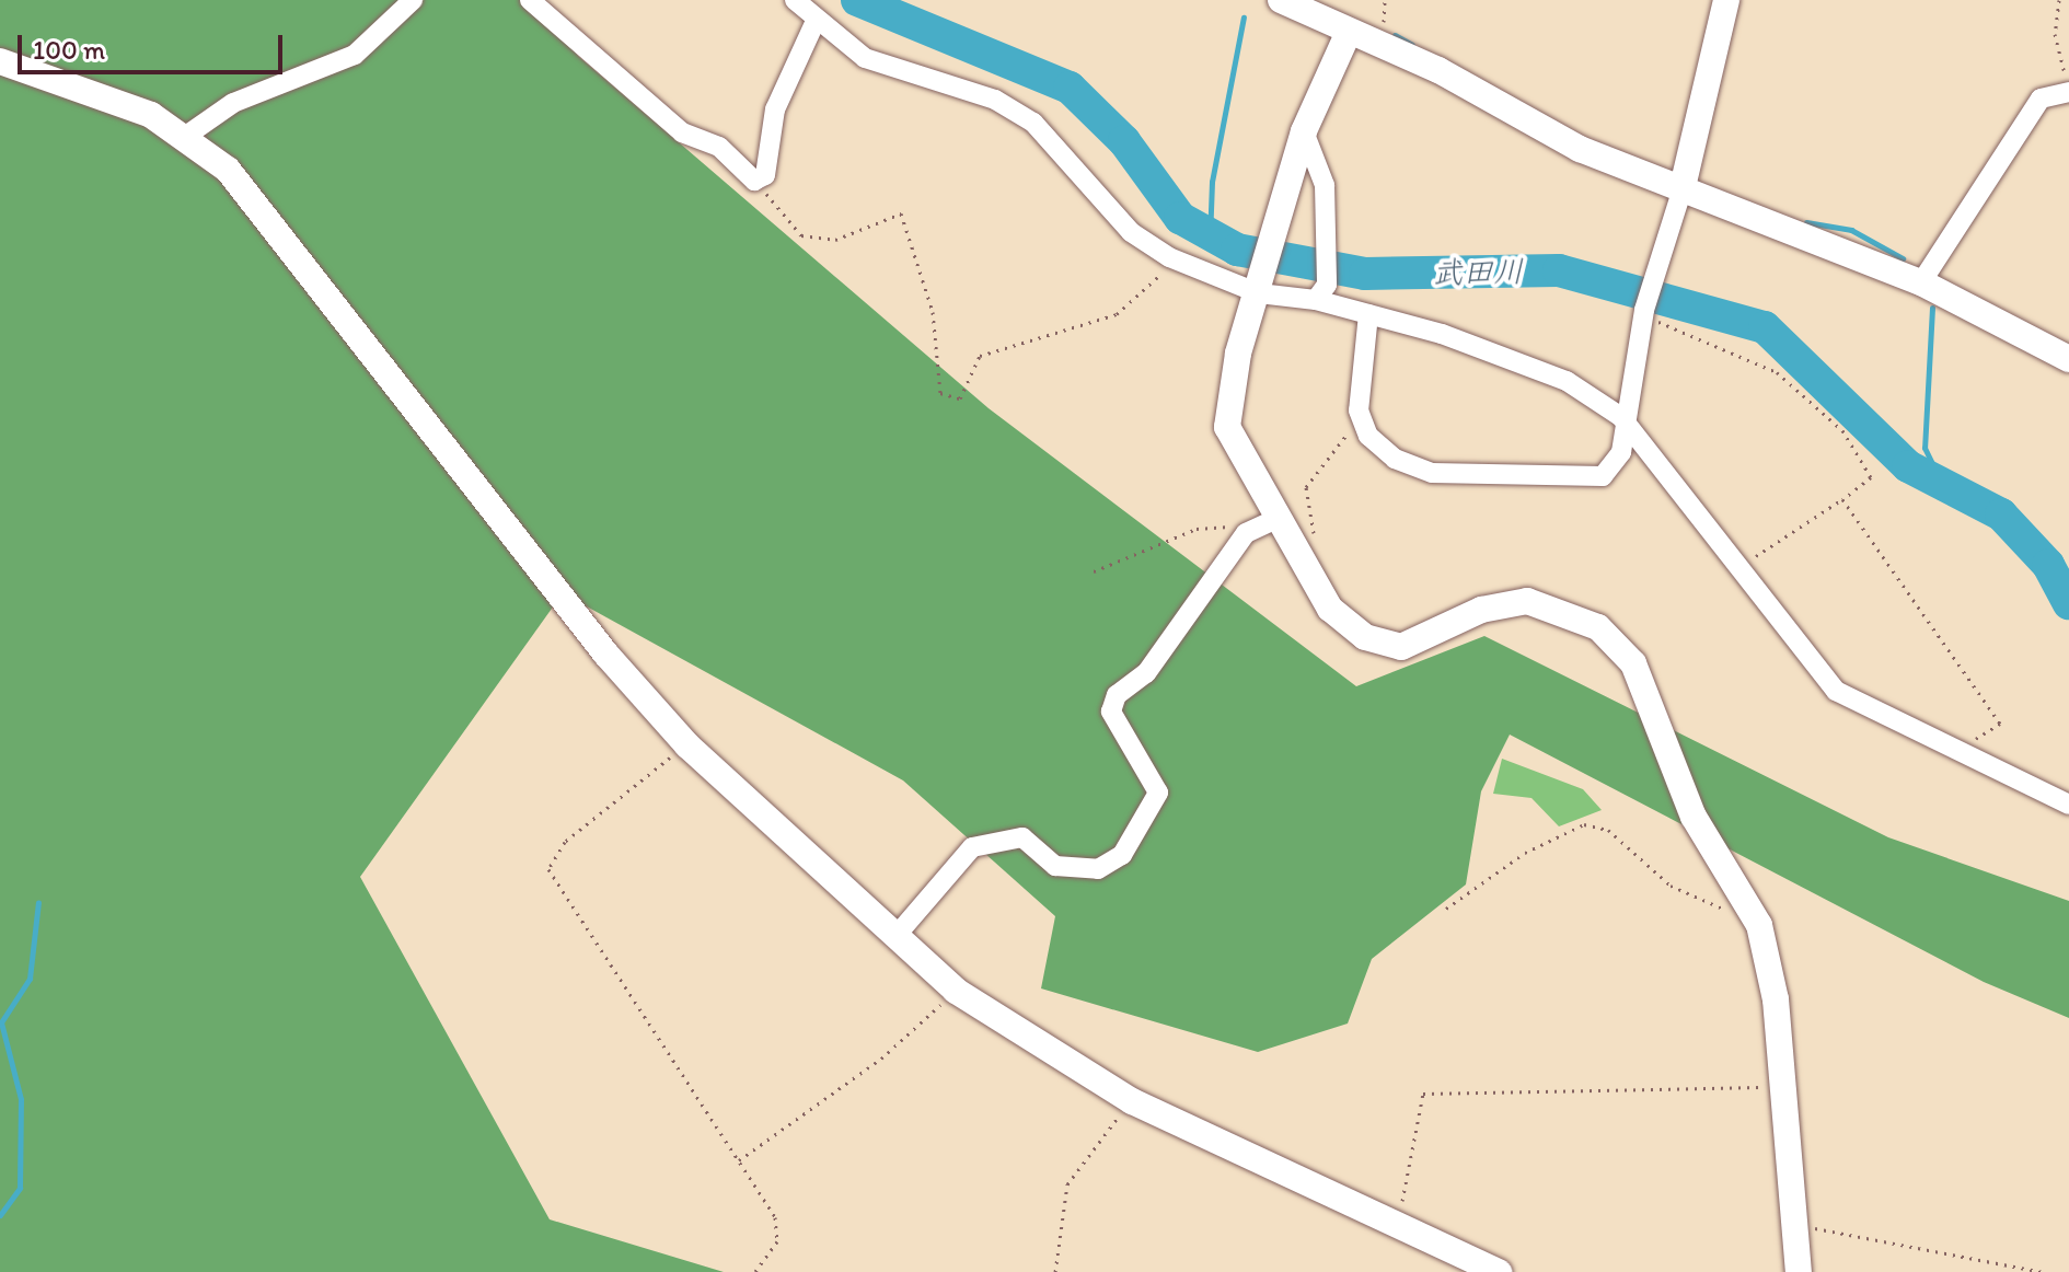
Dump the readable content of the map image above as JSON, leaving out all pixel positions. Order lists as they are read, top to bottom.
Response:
{
  "water": ["武田川"],
  "scale_bar": "100 m"
}
